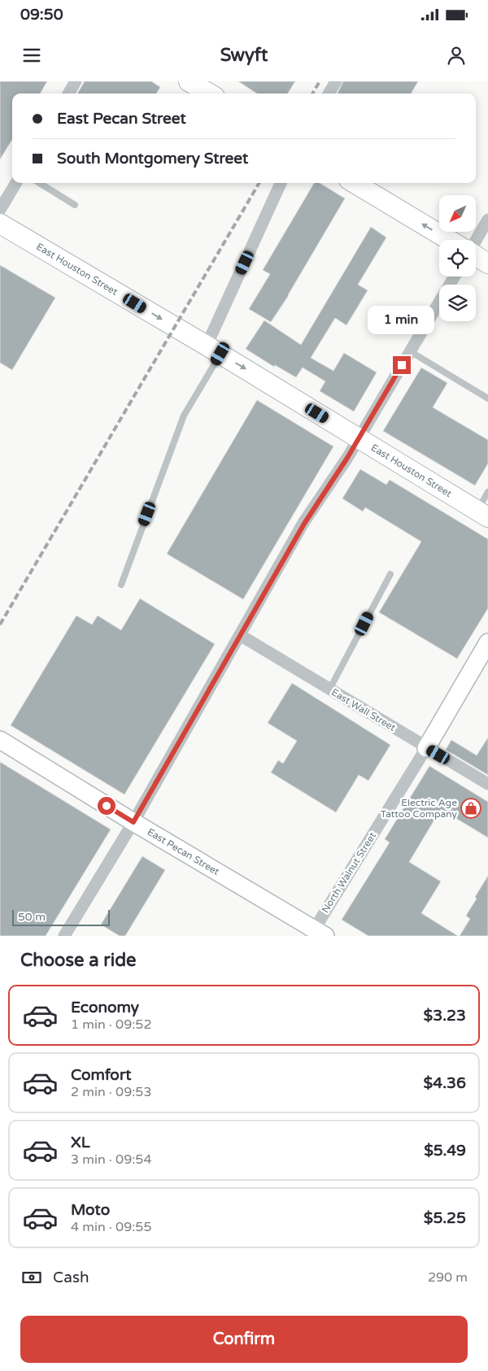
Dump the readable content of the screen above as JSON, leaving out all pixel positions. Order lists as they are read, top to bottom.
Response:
{
  "streets": {
    "main road": ["East Houston Street"],
    "street": ["East Wall Street", "East Pecan Street", "North Walnut Street"]
  },
  "crossings": [
    ["East Wall Street", "North Walnut Street"],
    ["East Pecan Street", "North Walnut Street"]
  ],
  "one_way": ["East Houston Street"],
  "places": {
    "shop": ["Electric Age Tattoo Company"]
  },
  "scale_bar": "50 m",
  "north": "bottom left",
  "page": {
    "status": "09:50",
    "header": "Swyft",
    "banner": ["East Pecan Street", "South Montgomery Street"],
    "bubble": "1 min",
    "scale": "50 m",
    "heading": "Choose a ride",
    "list": [
      {
        "name": "Economy",
        "note": "1 min · 09:52",
        "value": "$3.23"
      },
      {
        "name": "Comfort",
        "note": "2 min · 09:53",
        "value": "$4.36"
      },
      {
        "name": "XL",
        "note": "3 min · 09:54",
        "value": "$5.49"
      },
      {
        "name": "Moto",
        "note": "4 min · 09:55",
        "value": "$5.25"
      }
    ],
    "pay": ["Cash", "290 m"],
    "buttons": "Confirm"
  }
}
